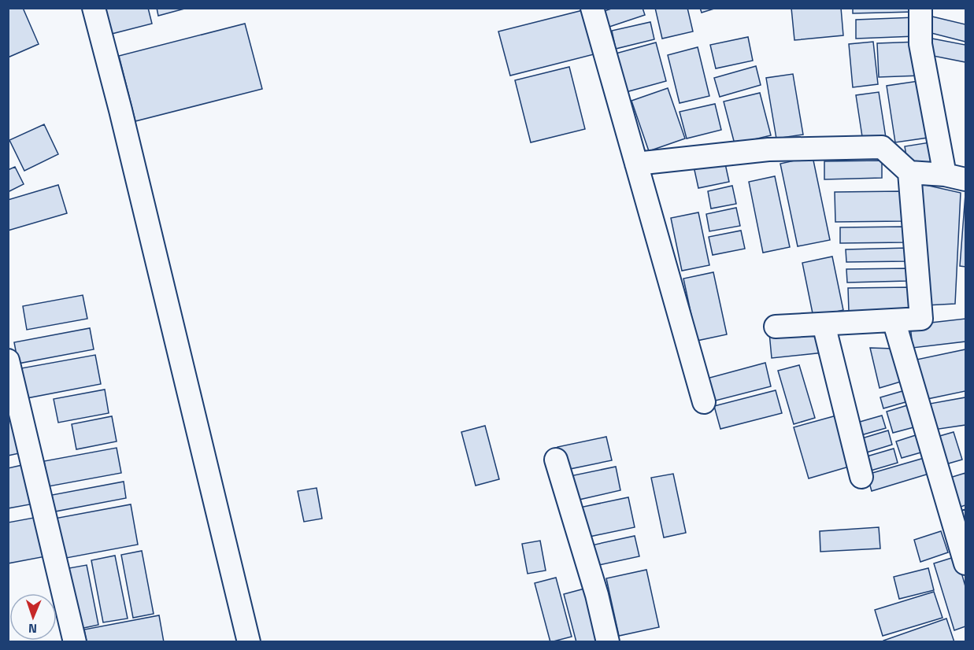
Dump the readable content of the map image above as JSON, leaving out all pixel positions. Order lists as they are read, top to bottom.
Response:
{
  "north": "bottom"
}
